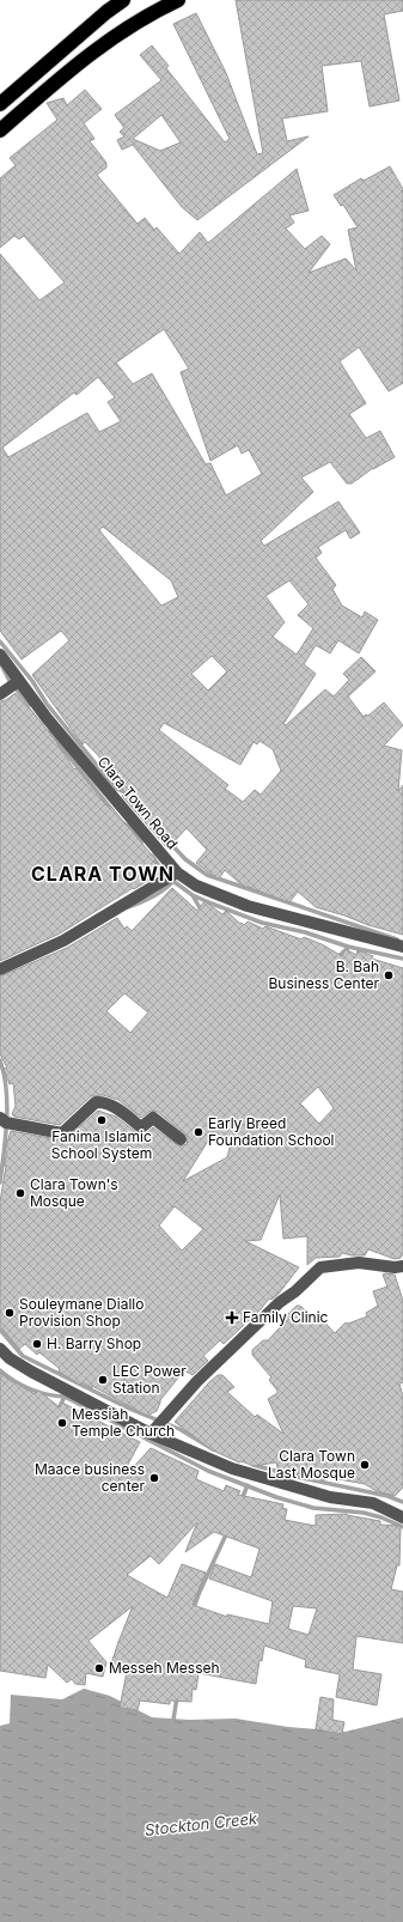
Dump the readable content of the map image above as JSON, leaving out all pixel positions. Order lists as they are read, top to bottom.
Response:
{
  "streets": {
    "street": ["Clara Town Road"]
  },
  "districts": ["CLARA TOWN"],
  "water": ["Stockton Creek"],
  "places": {
    "other": [
      "B. Bah Business Center",
      "Fanima Islamic School System",
      "Early Breed Foundation School",
      "Clara Town's Mosque",
      "Souleymane Diallo Provision Shop",
      "H. Barry Shop",
      "LEC Power Station",
      "Messiah Temple Church",
      "Clara Town Last Mosque",
      "Maace business center",
      "Messeh Messeh"
    ],
    "health": ["Family Clinic"]
  }
}
